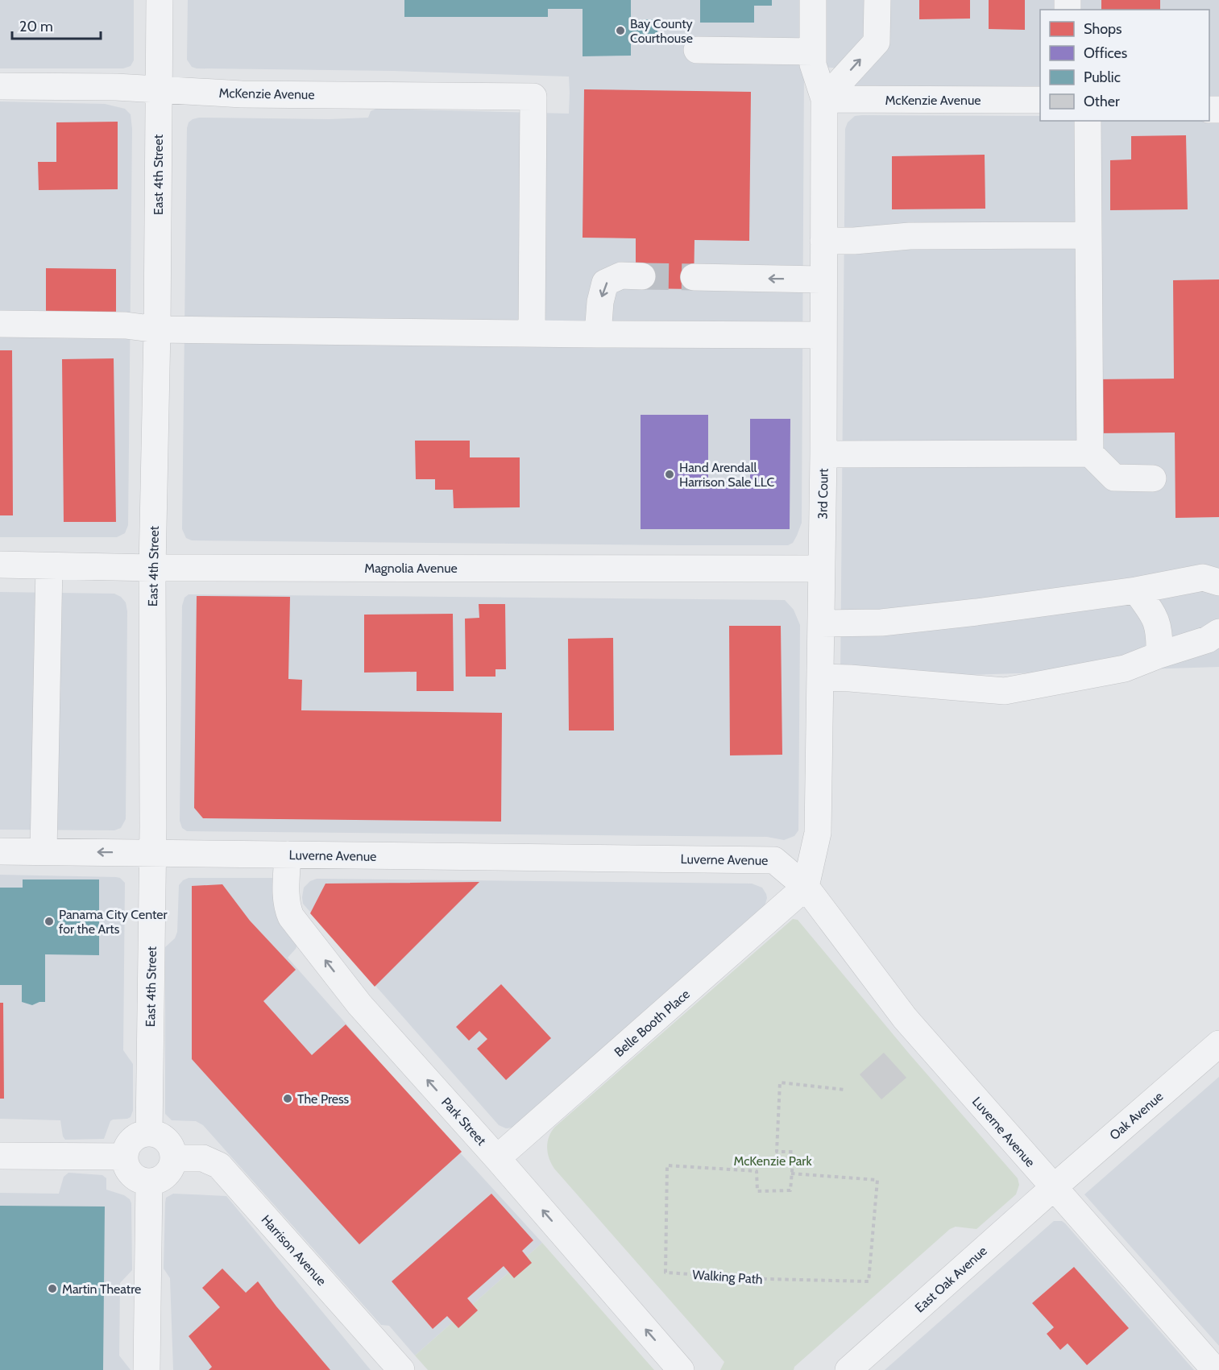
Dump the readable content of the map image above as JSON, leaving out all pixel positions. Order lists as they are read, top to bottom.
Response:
{
  "streets": {
    "street": [
      "McKenzie Avenue",
      "East 4th Street",
      "3rd Court",
      "Magnolia Avenue",
      "Luverne Avenue",
      "Belle Booth Place",
      "Oak Avenue",
      "Park Street",
      "Harrison Avenue",
      "East Oak Avenue"
    ],
    "path": ["Walking Path"]
  },
  "crossings": [
    ["McKenzie Avenue", "East 4th Street"],
    ["McKenzie Avenue", "3rd Court"],
    ["East 4th Street", "Magnolia Avenue"],
    ["East 4th Street", "Luverne Avenue"],
    ["East 4th Street", "Harrison Avenue"],
    ["3rd Court", "Magnolia Avenue"],
    ["3rd Court", "Luverne Avenue"],
    ["3rd Court", "Belle Booth Place"],
    ["Luverne Avenue", "Belle Booth Place"],
    ["Luverne Avenue", "Oak Avenue"],
    ["Luverne Avenue", "Park Street"],
    ["Luverne Avenue", "East Oak Avenue"],
    ["Belle Booth Place", "Park Street"],
    ["Oak Avenue", "East Oak Avenue"]
  ],
  "one_way": ["Park Street"],
  "parks": ["McKenzie Park"],
  "places": [
    "Bay County Courthouse",
    "Hand Arendall Harrison Sale LLC",
    "Panama City Center for the Arts",
    "The Press",
    "Martin Theatre"
  ],
  "legend": [
    "Shops",
    "Offices",
    "Public",
    "Other"
  ],
  "scale_bar": "20 m"
}
